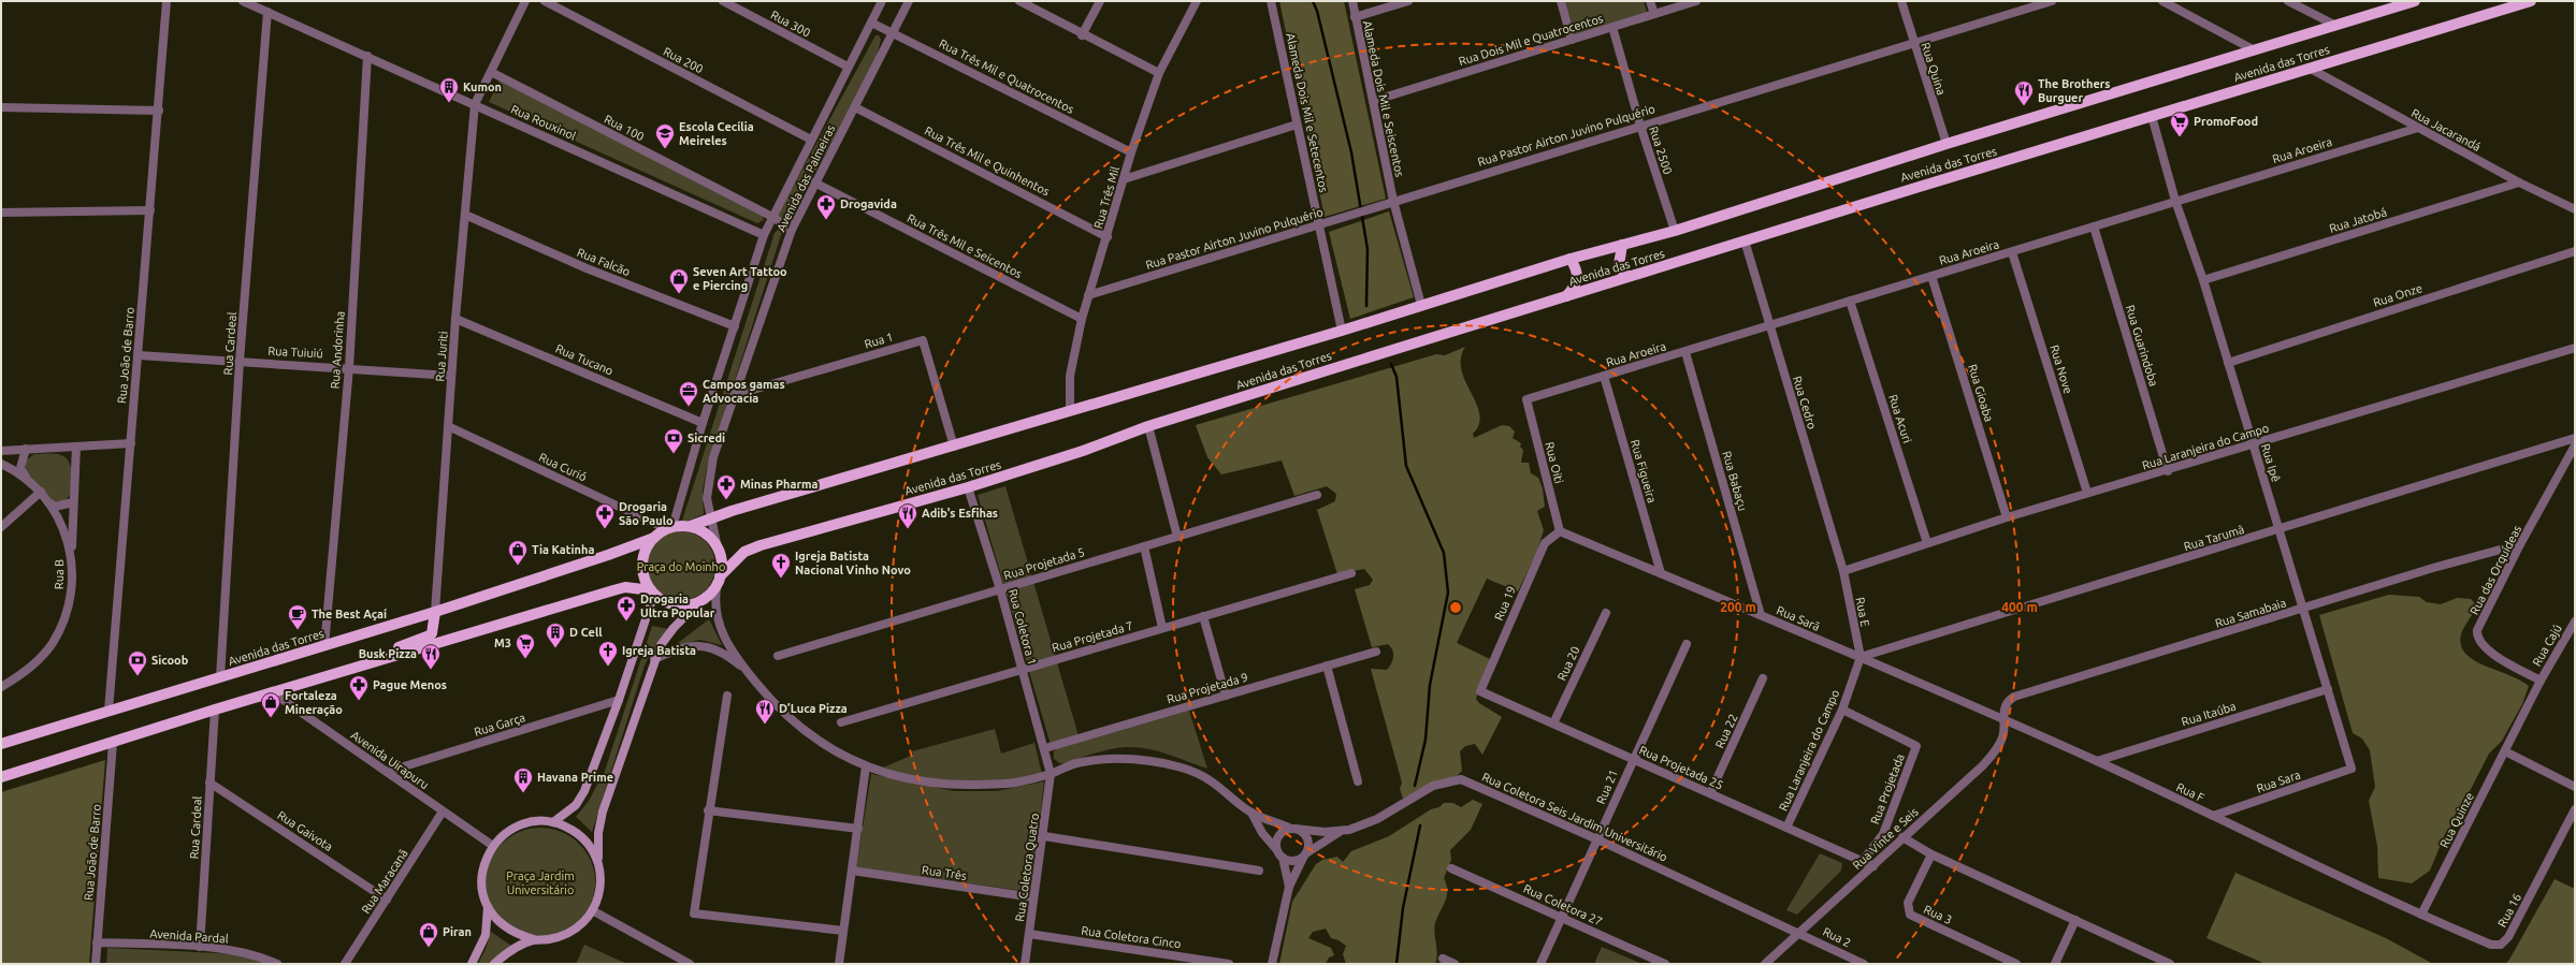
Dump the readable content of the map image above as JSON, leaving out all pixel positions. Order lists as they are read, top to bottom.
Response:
{
  "streets": {
    "main road": ["Avenida das Torres"],
    "street": [
      "Rua 300",
      "Rua Dois Mil e Quatrocentos",
      "Rua 200",
      "Rua Quina",
      "Rua Três Mil e Quatrocentos",
      "Alameda Dois Mil e Seiscentos",
      "Alameda Dois Mil e Setecentos",
      "Rua Rouxinol",
      "Rua 100",
      "Rua Jacarandá",
      "Rua Pastor Airton Juvino Pulquério",
      "Rua 2500",
      "Rua Aroeira",
      "Rua Três Mil e Quinhentos",
      "Avenida das Palmeiras",
      "Rua Três Mil",
      "Rua Jatobá",
      "Rua Três Mil e Seicentos",
      "Rua Falcão",
      "Rua Onze",
      "Rua 1",
      "Rua Cardeal",
      "Rua Guarindoba",
      "Rua Andorinha",
      "Rua Tuiuiú",
      "Rua João de Barro",
      "Rua Juriti",
      "Rua Tucano",
      "Rua Nove",
      "Rua Gioaba",
      "Rua Cedro",
      "Rua Acuri",
      "Rua Laranjeira do Campo",
      "Rua Oiti",
      "Rua Ipê",
      "Rua Curió",
      "Rua Figueira",
      "Rua Babaçu",
      "Rua Tarumâ",
      "Rua Projetada 5",
      "Rua das Orquídeas",
      "Rua B",
      "Rua 19",
      "Rua E",
      "Rua Samabaia",
      "Rua Sarã",
      "Rua Coletora 1",
      "Rua Projetada 7",
      "Rua Cajú",
      "Rua 20",
      "Rua Projetada 9",
      "Rua Itaúba",
      "Rua Garça",
      "Rua 22",
      "Avenida Uirapuru",
      "Rua Projetada 25",
      "Rua Sara",
      "Rua 21",
      "Rua Projetada",
      "Rua F",
      "Rua Coletora Seis Jardim Universitário",
      "Rua Quinze",
      "Rua Gaivota",
      "Rua Vinte e Seis",
      "Rua Coletora Quatro",
      "Rua Três",
      "Rua Maracanã",
      "Rua Coletora 27",
      "Rua 16",
      "Rua 3",
      "Avenida Pardal",
      "Rua Coletora Cinco",
      "Rua 2"
    ]
  },
  "crossings": [
    ["Rua 300", "Avenida das Palmeiras"],
    ["Rua Dois Mil e Quatrocentos", "Alameda Dois Mil e Seiscentos"],
    ["Rua Dois Mil e Quatrocentos", "Rua 2500"],
    ["Rua 200", "Avenida das Palmeiras"],
    ["Avenida das Torres", "Rua Quina"],
    ["Avenida das Torres", "Alameda Dois Mil e Setecentos"],
    ["Avenida das Torres", "Rua Jacarandá"],
    ["Avenida das Torres", "Rua 2500"],
    ["Avenida das Torres", "Avenida das Palmeiras"],
    ["Avenida das Torres", "Rua Três Mil"],
    ["Avenida das Torres", "Rua 1"],
    ["Avenida das Torres", "Rua Cardeal"],
    ["Avenida das Torres", "Rua Andorinha"],
    ["Avenida das Torres", "Rua João de Barro"],
    ["Avenida das Torres", "Rua Juriti"],
    ["Avenida das Torres", "Rua Cedro"],
    ["Avenida das Torres", "Rua Ipê"],
    ["Avenida das Torres", "Rua Curió"],
    ["Avenida das Torres", "Rua Coletora 1"],
    ["Rua Quina", "Rua Pastor Airton Juvino Pulquério"],
    ["Rua Três Mil e Quatrocentos", "Avenida das Palmeiras"],
    ["Rua Três Mil e Quatrocentos", "Rua Três Mil"],
    ["Alameda Dois Mil e Seiscentos", "Rua Pastor Airton Juvino Pulquério"],
    ["Alameda Dois Mil e Setecentos", "Rua Pastor Airton Juvino Pulquério"],
    ["Rua Rouxinol", "Avenida das Palmeiras"],
    ["Rua Rouxinol", "Rua Cardeal"],
    ["Rua Rouxinol", "Rua Andorinha"],
    ["Rua Rouxinol", "Rua Juriti"],
    ["Rua 100", "Avenida das Palmeiras"],
    ["Rua Jacarandá", "Rua Aroeira"],
    ["Rua Jacarandá", "Rua Jatobá"],
    ["Rua Pastor Airton Juvino Pulquério", "Rua 2500"],
    ["Rua Pastor Airton Juvino Pulquério", "Rua Três Mil"],
    ["Rua Aroeira", "Rua Guarindoba"],
    ["Rua Aroeira", "Rua Nove"],
    ["Rua Aroeira", "Rua Gioaba"],
    ["Rua Aroeira", "Rua Cedro"],
    ["Rua Aroeira", "Rua Acuri"],
    ["Rua Aroeira", "Rua Oiti"],
    ["Rua Aroeira", "Rua Ipê"],
    ["Rua Aroeira", "Rua Figueira"],
    ["Rua Aroeira", "Rua Babaçu"],
    ["Rua Três Mil e Quinhentos", "Avenida das Palmeiras"],
    ["Rua Três Mil e Quinhentos", "Rua Três Mil"],
    ["Avenida das Palmeiras", "Rua Três Mil e Seicentos"],
    ["Avenida das Palmeiras", "Rua Falcão"],
    ["Avenida das Palmeiras", "Rua 1"],
    ["Avenida das Palmeiras", "Rua Tucano"],
    ["Avenida das Palmeiras", "Rua Curió"],
    ["Rua Três Mil", "Rua Três Mil e Seicentos"],
    ["Rua Jatobá", "Rua Ipê"],
    ["Rua Falcão", "Rua Juriti"],
    ["Rua Onze", "Rua Ipê"],
    ["Rua Cardeal", "Rua Tuiuiú"],
    ["Rua Cardeal", "Rua Gaivota"],
    ["Rua Cardeal", "Avenida Pardal"],
    ["Rua Guarindoba", "Rua Laranjeira do Campo"],
    ["Rua Andorinha", "Rua Tuiuiú"],
    ["Rua Tuiuiú", "Rua João de Barro"],
    ["Rua Tuiuiú", "Rua Juriti"],
    ["Rua João de Barro", "Avenida Pardal"],
    ["Rua Juriti", "Rua Tucano"],
    ["Rua Juriti", "Rua Curió"],
    ["Rua Nove", "Rua Laranjeira do Campo"],
    ["Rua Gioaba", "Rua Laranjeira do Campo"],
    ["Rua Cedro", "Rua Laranjeira do Campo"],
    ["Rua Cedro", "Rua E"],
    ["Rua Acuri", "Rua Laranjeira do Campo"],
    ["Rua Laranjeira do Campo", "Rua Ipê"],
    ["Rua Laranjeira do Campo", "Rua Tarumâ"],
    ["Rua Laranjeira do Campo", "Rua E"],
    ["Rua Laranjeira do Campo", "Rua Sarã"],
    ["Rua Laranjeira do Campo", "Rua Projetada 25"],
    ["Rua Laranjeira do Campo", "Rua Projetada"],
    ["Rua Oiti", "Rua 19"],
    ["Rua Oiti", "Rua Sarã"],
    ["Rua Ipê", "Rua Tarumâ"],
    ["Rua Ipê", "Rua Samabaia"],
    ["Rua Ipê", "Rua Itaúba"],
    ["Rua Ipê", "Rua Sara"],
    ["Rua Figueira", "Rua Sarã"],
    ["Rua Babaçu", "Rua Sarã"],
    ["Rua Tarumâ", "Rua E"],
    ["Rua Tarumâ", "Rua Sarã"],
    ["Rua Projetada 5", "Rua Coletora 1"],
    ["Rua das Orquídeas", "Rua Samabaia"],
    ["Rua das Orquídeas", "Rua Cajú"],
    ["Rua das Orquídeas", "Rua Quinze"],
    ["Rua 19", "Rua Sarã"],
    ["Rua 19", "Rua Projetada 25"],
    ["Rua E", "Rua Sarã"],
    ["Rua Samabaia", "Rua Sarã"],
    ["Rua Samabaia", "Rua F"],
    ["Rua Samabaia", "Rua Vinte e Seis"],
    ["Rua Sarã", "Rua F"],
    ["Rua Sarã", "Rua Vinte e Seis"],
    ["Rua Coletora 1", "Rua Projetada 7"],
    ["Rua Coletora 1", "Rua Projetada 9"],
    ["Rua Coletora 1", "Rua Coletora Quatro"],
    ["Rua Cajú", "Rua Quinze"],
    ["Rua 20", "Rua Projetada 25"],
    ["Rua Itaúba", "Rua F"],
    ["Rua Garça", "Avenida Uirapuru"],
    ["Rua 22", "Rua Projetada 25"],
    ["Avenida Uirapuru", "Rua Maracanã"],
    ["Rua Projetada 25", "Rua 21"],
    ["Rua Projetada 25", "Rua Projetada"],
    ["Rua Projetada 25", "Rua Vinte e Seis"],
    ["Rua Sara", "Rua F"],
    ["Rua 21", "Rua Coletora Seis Jardim Universitário"],
    ["Rua 21", "Rua Coletora 27"],
    ["Rua F", "Rua Quinze"],
    ["Rua F", "Rua Vinte e Seis"],
    ["Rua F", "Rua 16"],
    ["Rua Coletora Seis Jardim Universitário", "Rua Vinte e Seis"],
    ["Rua Coletora Seis Jardim Universitário", "Rua 2"],
    ["Rua Quinze", "Rua 16"],
    ["Rua Gaivota", "Rua Maracanã"],
    ["Rua Vinte e Seis", "Rua 2"],
    ["Rua Coletora Quatro", "Rua Três"],
    ["Rua Coletora Quatro", "Rua Coletora Cinco"]
  ],
  "parks": ["Praça do Moinho", "Praça Jardim Universitário"],
  "places": {
    "building": ["Kumon", "D Cell", "Havana Prime"],
    "restaurant": [
      "The Brothers Burguer",
      "Adib's Esfihas",
      "Busk Pizza",
      "D’Luca Pizza"
    ],
    "supermarket": ["PromoFood", "M3"],
    "school or university": ["Escola Cecília Meireles"],
    "pharmacy": [
      "Drogavida",
      "Minas Pharma",
      "Drogaria São Paulo",
      "Drogaria Ultra Popular",
      "Pague Menos"
    ],
    "shop": [
      "Seven Art Tattoo e Piercing",
      "Tia Katinha",
      "Fortaleza Mineração",
      "Piran"
    ],
    "office": ["Campos gamas Advocacia"],
    "bank": ["Sicredi", "Sicoob"],
    "church": ["Igreja Batista Nacional Vinho Novo", "Igreja Batista"],
    "cafe": ["The Best Açaí"]
  },
  "rings": ["200 m", "400 m"]
}
